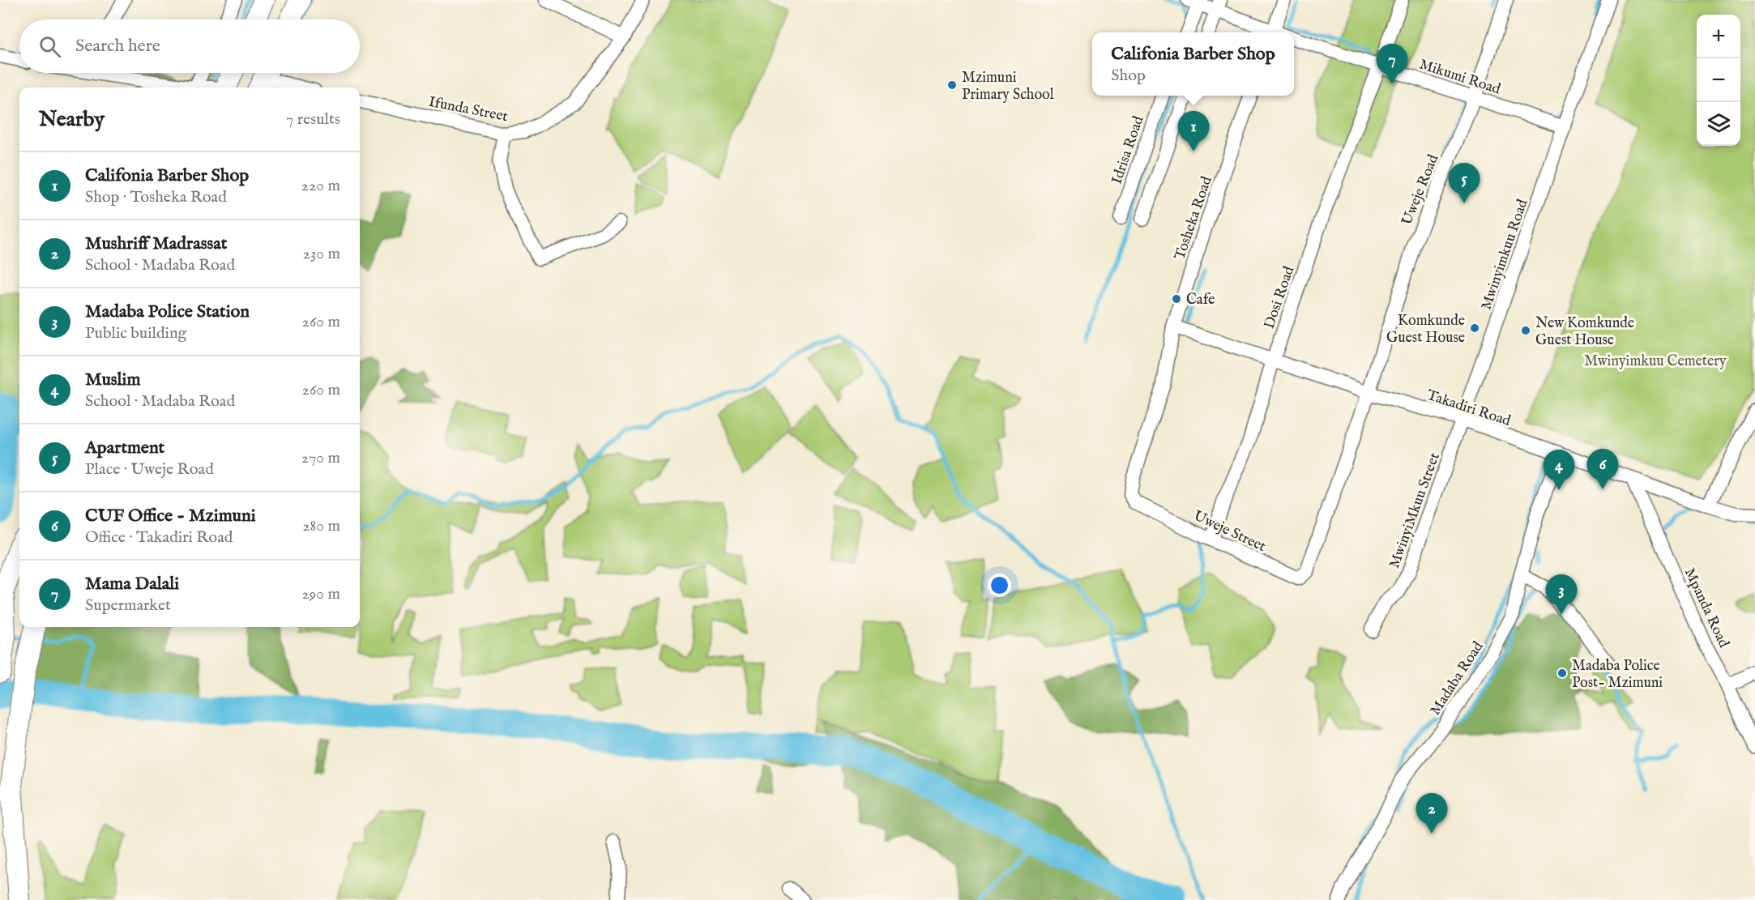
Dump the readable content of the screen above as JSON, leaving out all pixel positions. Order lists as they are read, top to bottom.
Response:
{
  "streets": {
    "street": [
      "Mikumi Road",
      "Ifunda Street",
      "Idrisa Road",
      "Uweje Road",
      "Tosheka Road",
      "Mwinyimkuu Road",
      "Dosi Road",
      "Takadiri Road",
      "MwinyiMkuu Street",
      "Uweje Street",
      "Mpanda Road",
      "Madaba Road"
    ]
  },
  "crossings": [
    ["Mikumi Road", "Uweje Road"],
    ["Mikumi Road", "Mwinyimkuu Road"],
    ["Mikumi Road", "Dosi Road"],
    ["Uweje Road", "Takadiri Road"],
    ["Uweje Road", "Uweje Street"],
    ["Tosheka Road", "Takadiri Road"],
    ["Tosheka Road", "Uweje Street"],
    ["Mwinyimkuu Road", "Takadiri Road"],
    ["Mwinyimkuu Road", "MwinyiMkuu Street"],
    ["Dosi Road", "Takadiri Road"],
    ["Dosi Road", "Uweje Street"],
    ["Takadiri Road", "MwinyiMkuu Street"],
    ["Takadiri Road", "Uweje Street"],
    ["Takadiri Road", "Mpanda Road"],
    ["Takadiri Road", "Madaba Road"]
  ],
  "parks": ["Mwinyimkuu Cemetery"],
  "places": [
    "Mzimuni Primary School",
    "Cafe",
    "Komkunde Guest House",
    "New Komkunde Guest House",
    "Madaba Police Post- Mzimuni"
  ],
  "page": {
    "map_buttons": ["+", "−"],
    "search": "Search here",
    "popup": ["Califonia Barber Shop", "Shop"],
    "pins": [
      "7",
      "1",
      "5",
      "6",
      "4",
      "3",
      "2"
    ],
    "heading": ["Nearby", "7 results"],
    "list": [
      {
        "mark": "1",
        "name": "Califonia Barber Shop",
        "note": "Shop · Tosheka Road",
        "value": "220 m"
      },
      {
        "mark": "2",
        "name": "Mushriff Madrassat",
        "note": "School · Madaba Road",
        "value": "230 m"
      },
      {
        "mark": "3",
        "name": "Madaba Police Station",
        "note": "Public building",
        "value": "260 m"
      },
      {
        "mark": "4",
        "name": "Muslim",
        "note": "School · Madaba Road",
        "value": "260 m"
      },
      {
        "mark": "5",
        "name": "Apartment",
        "note": "Place · Uweje Road",
        "value": "270 m"
      },
      {
        "mark": "6",
        "name": "CUF Office - Mzimuni",
        "note": "Office · Takadiri Road",
        "value": "280 m"
      },
      {
        "mark": "7",
        "name": "Mama Dalali",
        "note": "Supermarket",
        "value": "290 m"
      }
    ]
  }
}
